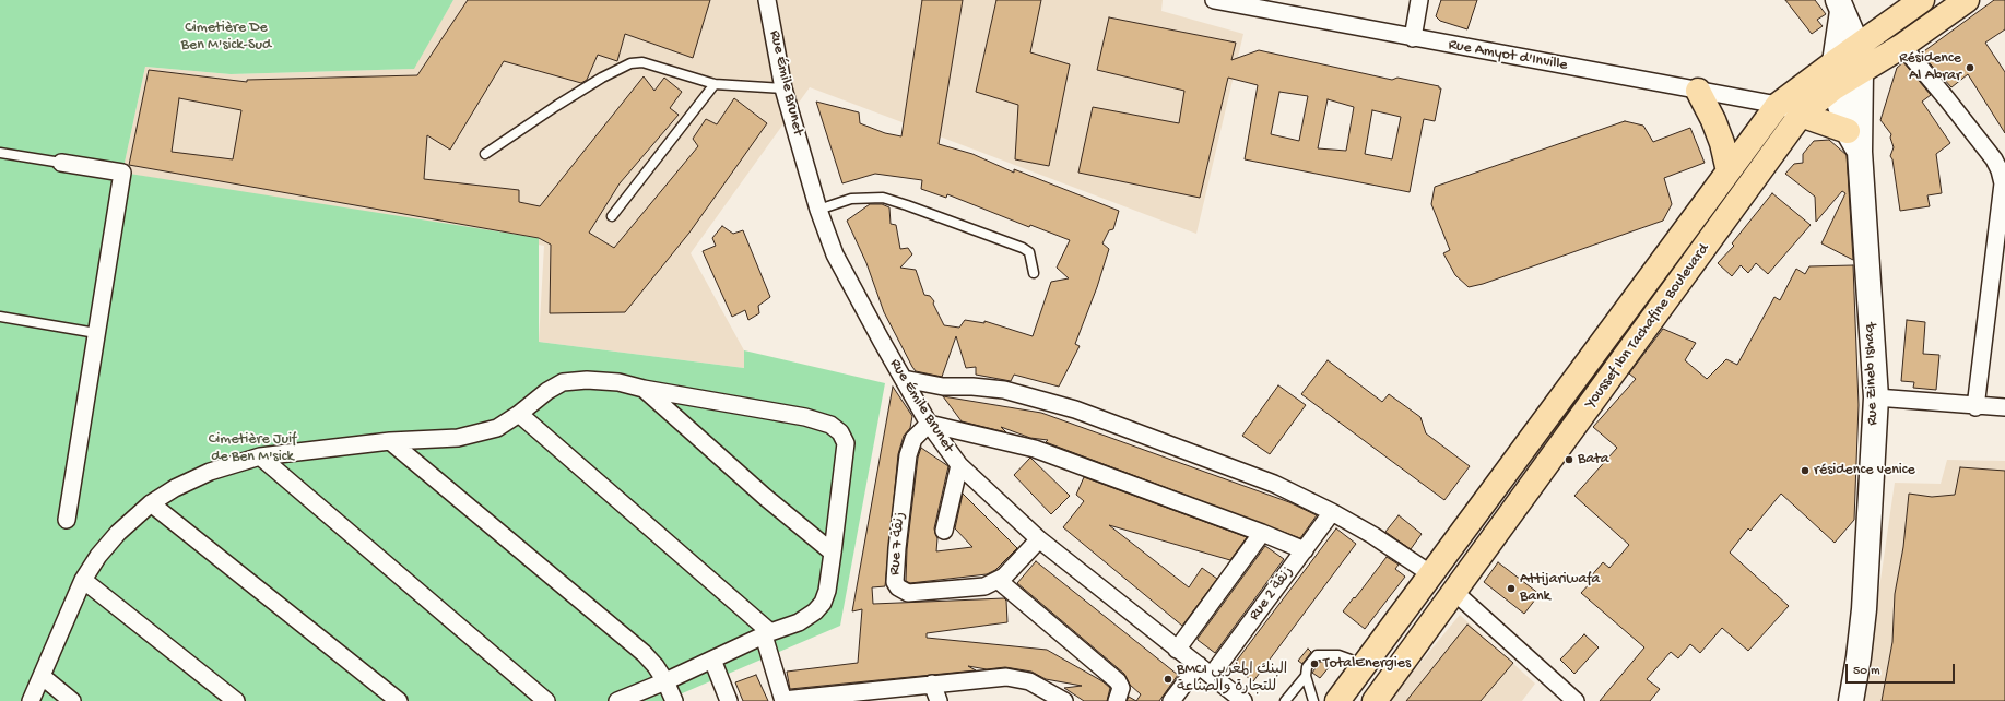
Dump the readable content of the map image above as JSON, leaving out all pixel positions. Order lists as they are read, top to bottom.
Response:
{
  "streets": {
    "main road": ["Youssef Ibn Tachafine Boulevard"],
    "street": [
      "Rue Amyot d'Inville",
      "Rue Émile Brunet",
      "Rue Zineb Ishaq",
      "Rue 7 زنقة",
      "Rue 2 زنقة"
    ]
  },
  "crossings": [
    ["Rue Amyot d'Inville", "Youssef Ibn Tachafine Boulevard"],
    ["Rue Émile Brunet", "Rue 7 زنقة"],
    ["Rue Émile Brunet", "Rue 2 زنقة"],
    ["Youssef Ibn Tachafine Boulevard", "Rue Zineb Ishaq"]
  ],
  "parks": ["Cimetière De Ben M'sick-Sud", "Cimetière Juif de Ben M'sick"],
  "places": [
    "Résidence Al Abrar",
    "Bata",
    "résidence venice",
    "Attijariwafa Bank",
    "TotalEnergies",
    "BMCI البنك المغربي للتجارة والصناعة"
  ],
  "scale_bar": "50 m"
}
